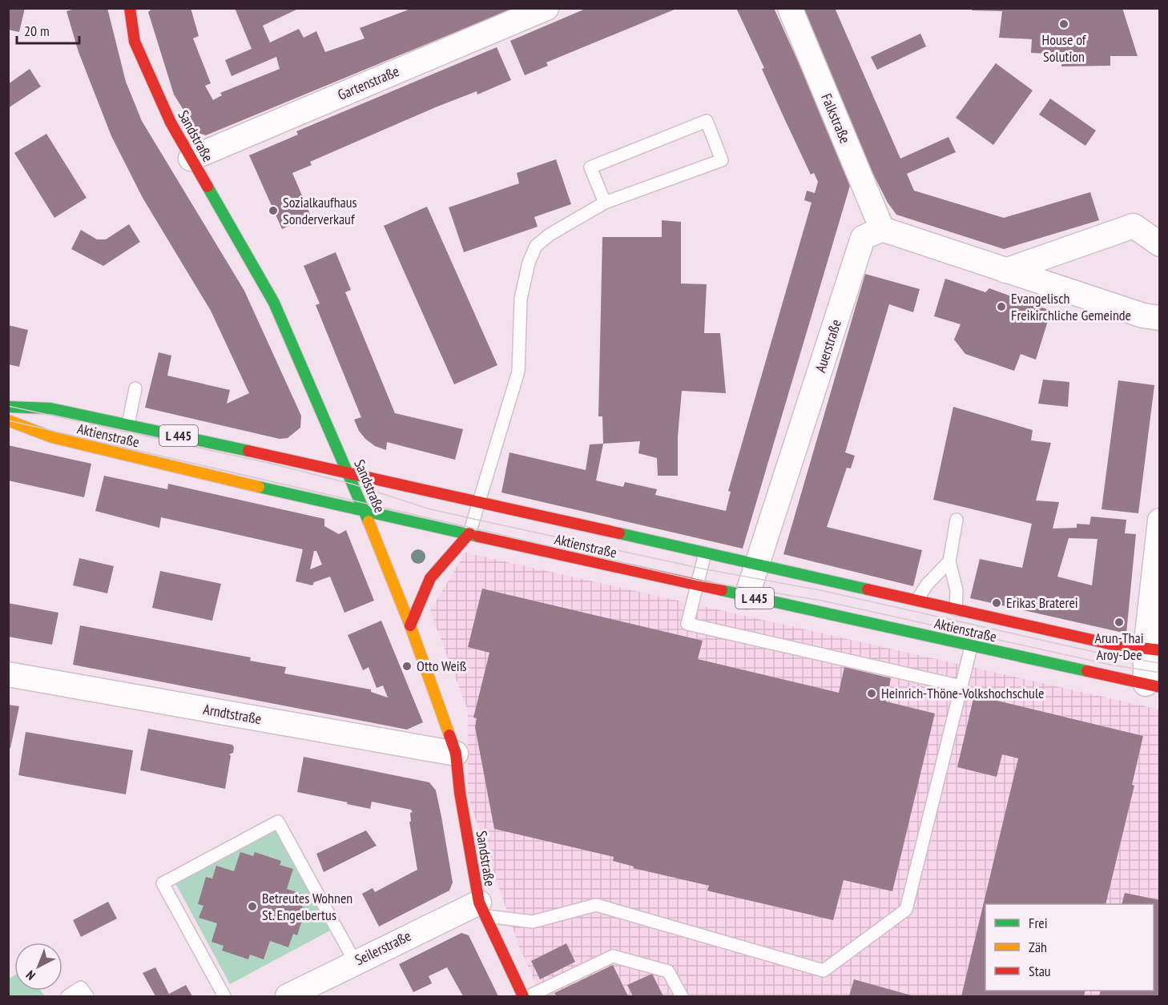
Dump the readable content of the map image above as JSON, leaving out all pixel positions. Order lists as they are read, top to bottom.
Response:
{
  "streets": {
    "main road": ["Sandstraße", "Aktienstraße", "L 445"],
    "street": [
      "Gartenstraße",
      "Falkstraße",
      "Auerstraße",
      "Arndtstraße",
      "Seilerstraße"
    ]
  },
  "crossings": [
    ["Gartenstraße", "Sandstraße"],
    ["Falkstraße", "Auerstraße"],
    ["Sandstraße", "Aktienstraße"],
    ["Sandstraße", "Arndtstraße"],
    ["Sandstraße", "Seilerstraße"],
    ["Auerstraße", "Aktienstraße"]
  ],
  "places": [
    "House of Solution",
    "Sozialkaufhaus Sonderverkauf",
    "Evangelisch Freikirchliche Gemeinde",
    "Erikas Braterei",
    "Arun-Thai Aroy-Dee",
    "Otto Weiß",
    "Heinrich-Thöne-Volkshochschule",
    "Betreutes Wohnen St. Engelbertus"
  ],
  "legend": ["Frei", "Zäh", "Stau"],
  "scale_bar": "20 m",
  "north": "bottom left"
}
